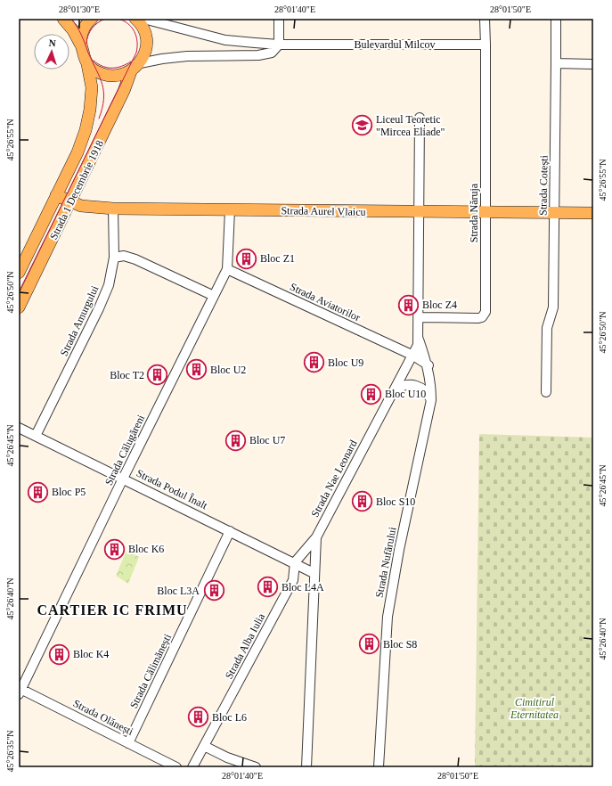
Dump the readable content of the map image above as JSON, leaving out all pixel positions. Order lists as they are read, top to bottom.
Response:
{
  "streets": {
    "main road": ["Strada 1 Decembrie 1918", "Strada Aurel Vlaicu"],
    "street": [
      "Bulevardul Milcov",
      "Strada Cotești",
      "Strada Năruja",
      "Strada Aviatorilor",
      "Strada Amurgului",
      "Strada Călugăreni",
      "Strada Nae Leonard",
      "Strada Podul Înalt",
      "Strada Nufărului",
      "Strada Alba Iulia",
      "Strada Călimănești",
      "Strada Olănești"
    ]
  },
  "crossings": [
    ["Bulevardul Milcov", "Strada Năruja"],
    ["Strada Cotești", "Strada Aurel Vlaicu"],
    ["Strada 1 Decembrie 1918", "Strada Aurel Vlaicu"],
    ["Strada Aurel Vlaicu", "Strada Năruja"],
    ["Strada Aurel Vlaicu", "Strada Amurgului"],
    ["Strada Aurel Vlaicu", "Strada Călugăreni"],
    ["Strada Aurel Vlaicu", "Strada Nae Leonard"],
    ["Strada Năruja", "Strada Nae Leonard"],
    ["Strada Aviatorilor", "Strada Călugăreni"],
    ["Strada Aviatorilor", "Strada Nae Leonard"],
    ["Strada Amurgului", "Strada Podul Înalt"],
    ["Strada Călugăreni", "Strada Podul Înalt"],
    ["Strada Călugăreni", "Strada Olănești"],
    ["Strada Nae Leonard", "Strada Podul Înalt"],
    ["Strada Nae Leonard", "Strada Nufărului"],
    ["Strada Podul Înalt", "Strada Alba Iulia"],
    ["Strada Podul Înalt", "Strada Călimănești"],
    ["Strada Călimănești", "Strada Olănești"]
  ],
  "districts": ["CARTIER IC FRIMU"],
  "parks": ["Cimitirul Eternitatea"],
  "places": {
    "school or university": ["Liceul Teoretic \"Mircea Eliade\""],
    "building": [
      "Bloc Z1",
      "Bloc Z4",
      "Bloc U9",
      "Bloc U2",
      "Bloc T2",
      "Bloc U10",
      "Bloc U7",
      "Bloc P5",
      "Bloc S10",
      "Bloc K6",
      "Bloc L4A",
      "Bloc L3A",
      "Bloc S8",
      "Bloc K4",
      "Bloc L6"
    ]
  },
  "north": "top",
  "coordinates": [
    "28°01'30\"E",
    "28°01'40\"E",
    "28°01'50\"E",
    "45°26'55\"N",
    "45°26'50\"N",
    "45°26'45\"N",
    "45°26'40\"N",
    "45°26'35\"N"
  ]
}
